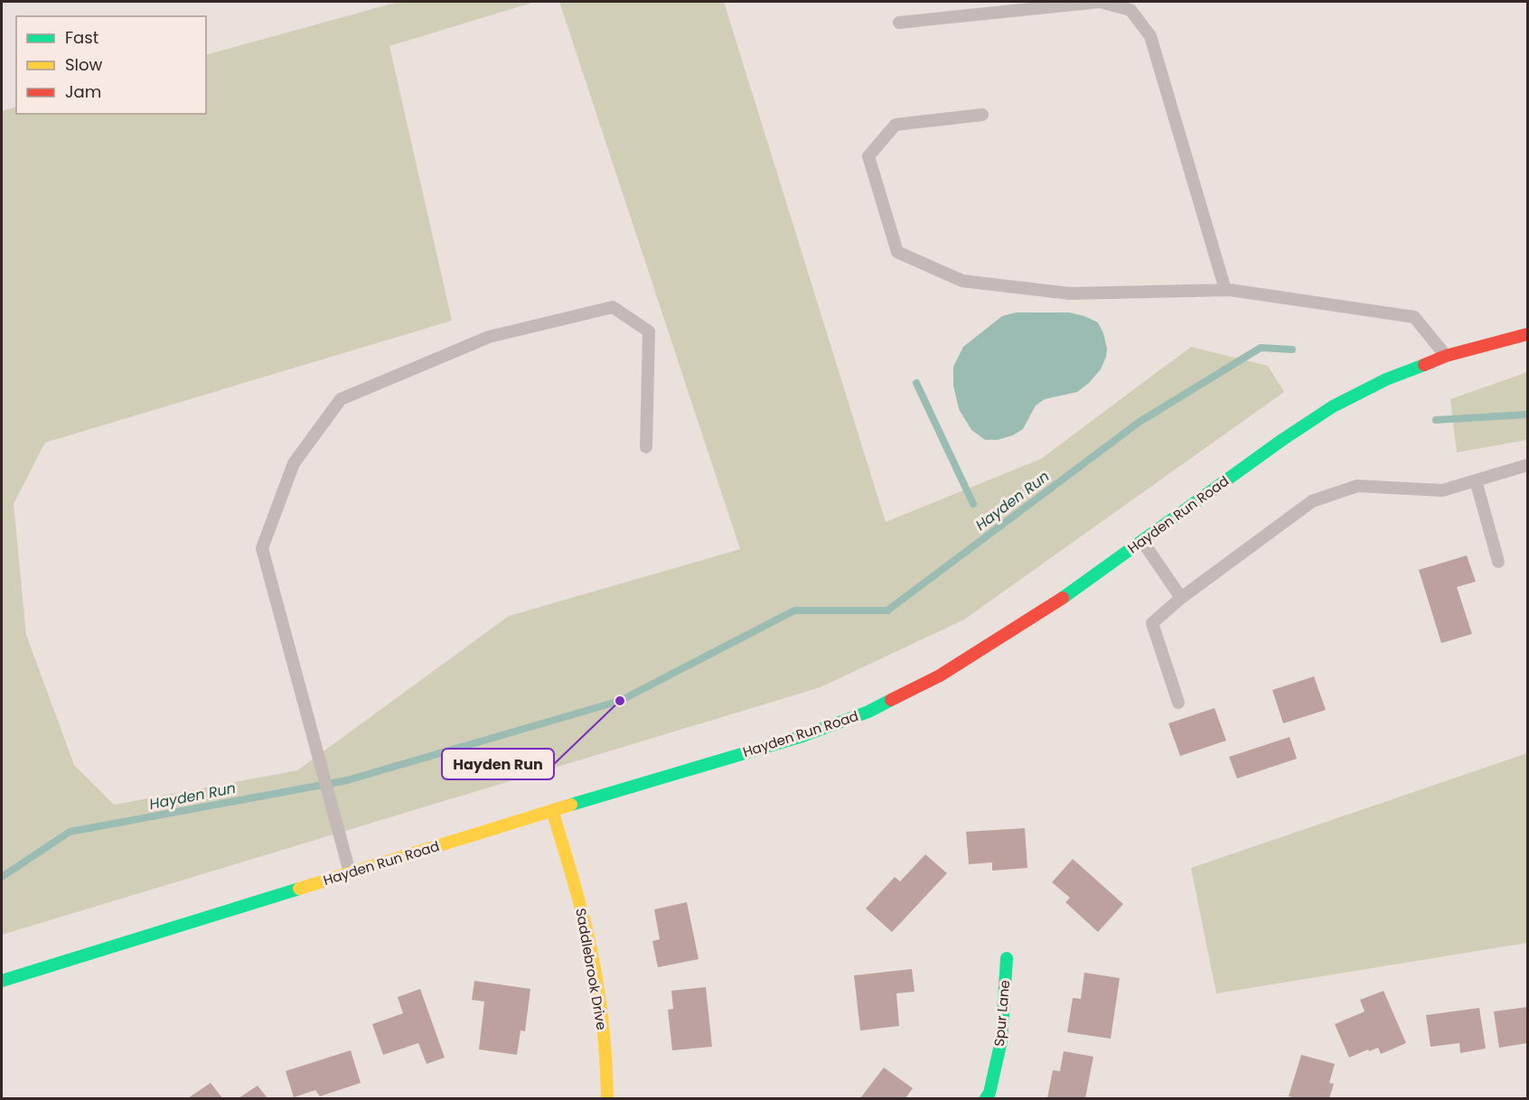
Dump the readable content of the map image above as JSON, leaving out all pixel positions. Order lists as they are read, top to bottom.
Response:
{
  "streets": {
    "main road": ["Hayden Run Road", "Saddlebrook Drive", "Spur Lane"]
  },
  "crossings": [
    ["Hayden Run Road", "Saddlebrook Drive"]
  ],
  "water": ["Hayden Run"],
  "places": ["Hayden Run"],
  "legend": ["Fast", "Slow", "Jam"]
}
